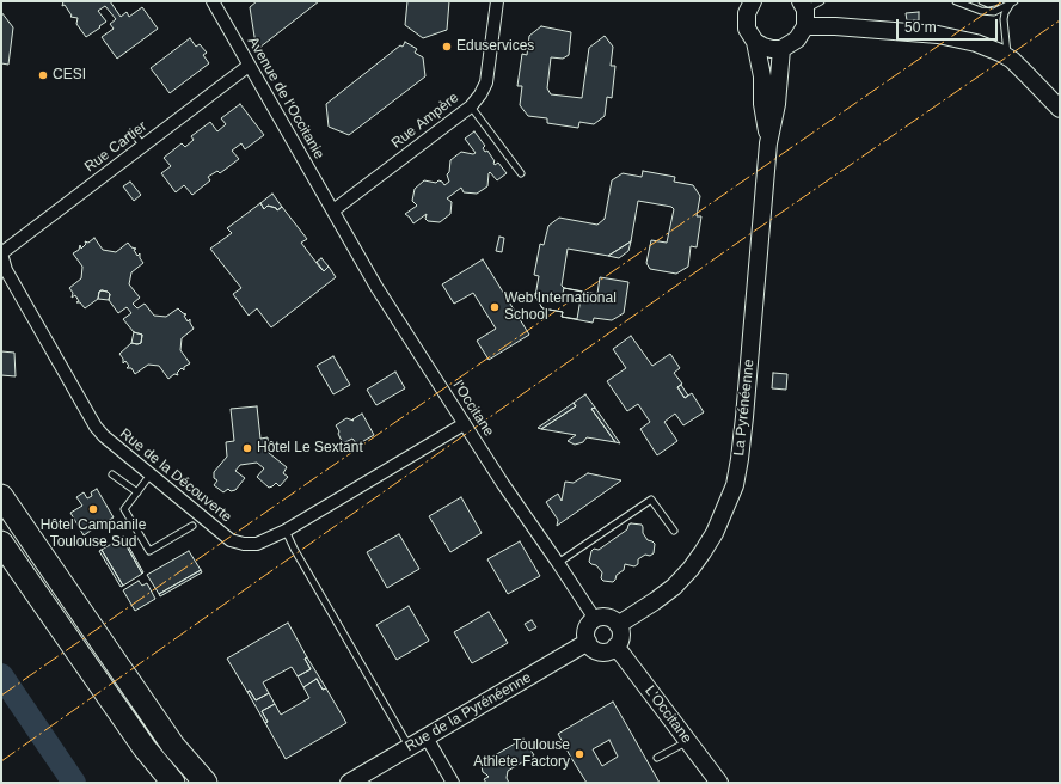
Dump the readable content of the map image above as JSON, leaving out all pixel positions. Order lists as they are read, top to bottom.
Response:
{
  "streets": {
    "street": [
      "Avenue de l'Occitanie",
      "Rue Ampère",
      "Rue Cartier",
      "La Pyrénéenne",
      "l'Occitane",
      "Rue de la Découverte",
      "Rue de la Pyrénéenne",
      "L'Occitane"
    ]
  },
  "crossings": [
    ["Avenue de l'Occitanie", "Rue Ampère"],
    ["Avenue de l'Occitanie", "Rue Cartier"],
    ["Avenue de l'Occitanie", "l'Occitane"],
    ["Rue Ampère", "l'Occitane"],
    ["Rue Cartier", "Rue de la Découverte"],
    ["La Pyrénéenne", "l'Occitane"],
    ["La Pyrénéenne", "Rue de la Pyrénéenne"],
    ["La Pyrénéenne", "L'Occitane"],
    ["l'Occitane", "Rue de la Découverte"],
    ["l'Occitane", "Rue de la Pyrénéenne"],
    ["l'Occitane", "L'Occitane"],
    ["Rue de la Pyrénéenne", "L'Occitane"]
  ],
  "places": [
    "Eduservices",
    "CESI",
    "Web International School",
    "Hôtel Le Sextant",
    "Hôtel Campanile Toulouse Sud",
    "Toulouse Athlete Factory"
  ],
  "scale_bar": "50 m"
}
